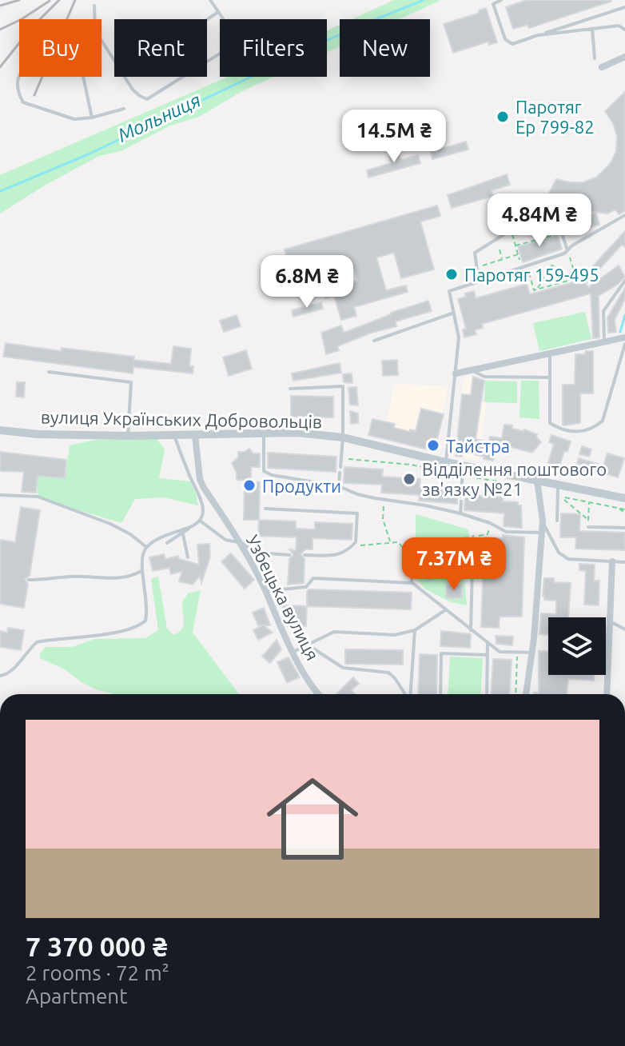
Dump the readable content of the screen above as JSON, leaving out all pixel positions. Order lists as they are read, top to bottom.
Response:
{
  "streets": {
    "street": ["вулиця Українських Добровольців", "Узбецька вулиця"]
  },
  "crossings": [
    ["вулиця Українських Добровольців", "Узбецька вулиця"]
  ],
  "water": ["Мольниця"],
  "places": [
    "Паротяг Ер 799-82",
    "Паротяг 159-495",
    "Тайстра",
    "Відділення поштового зв'язку №21",
    "Продукти"
  ],
  "page": {
    "chip": [
      "Buy",
      "Rent",
      "Filters",
      "New"
    ],
    "price": [
      "14.5M ₴",
      "4.84M ₴",
      "6.8M ₴",
      "7.37M ₴"
    ],
    "list": [
      {
        "name": "7 370 000 ₴",
        "note": "2 rooms · 72 m² · Apartment"
      }
    ]
  }
}
